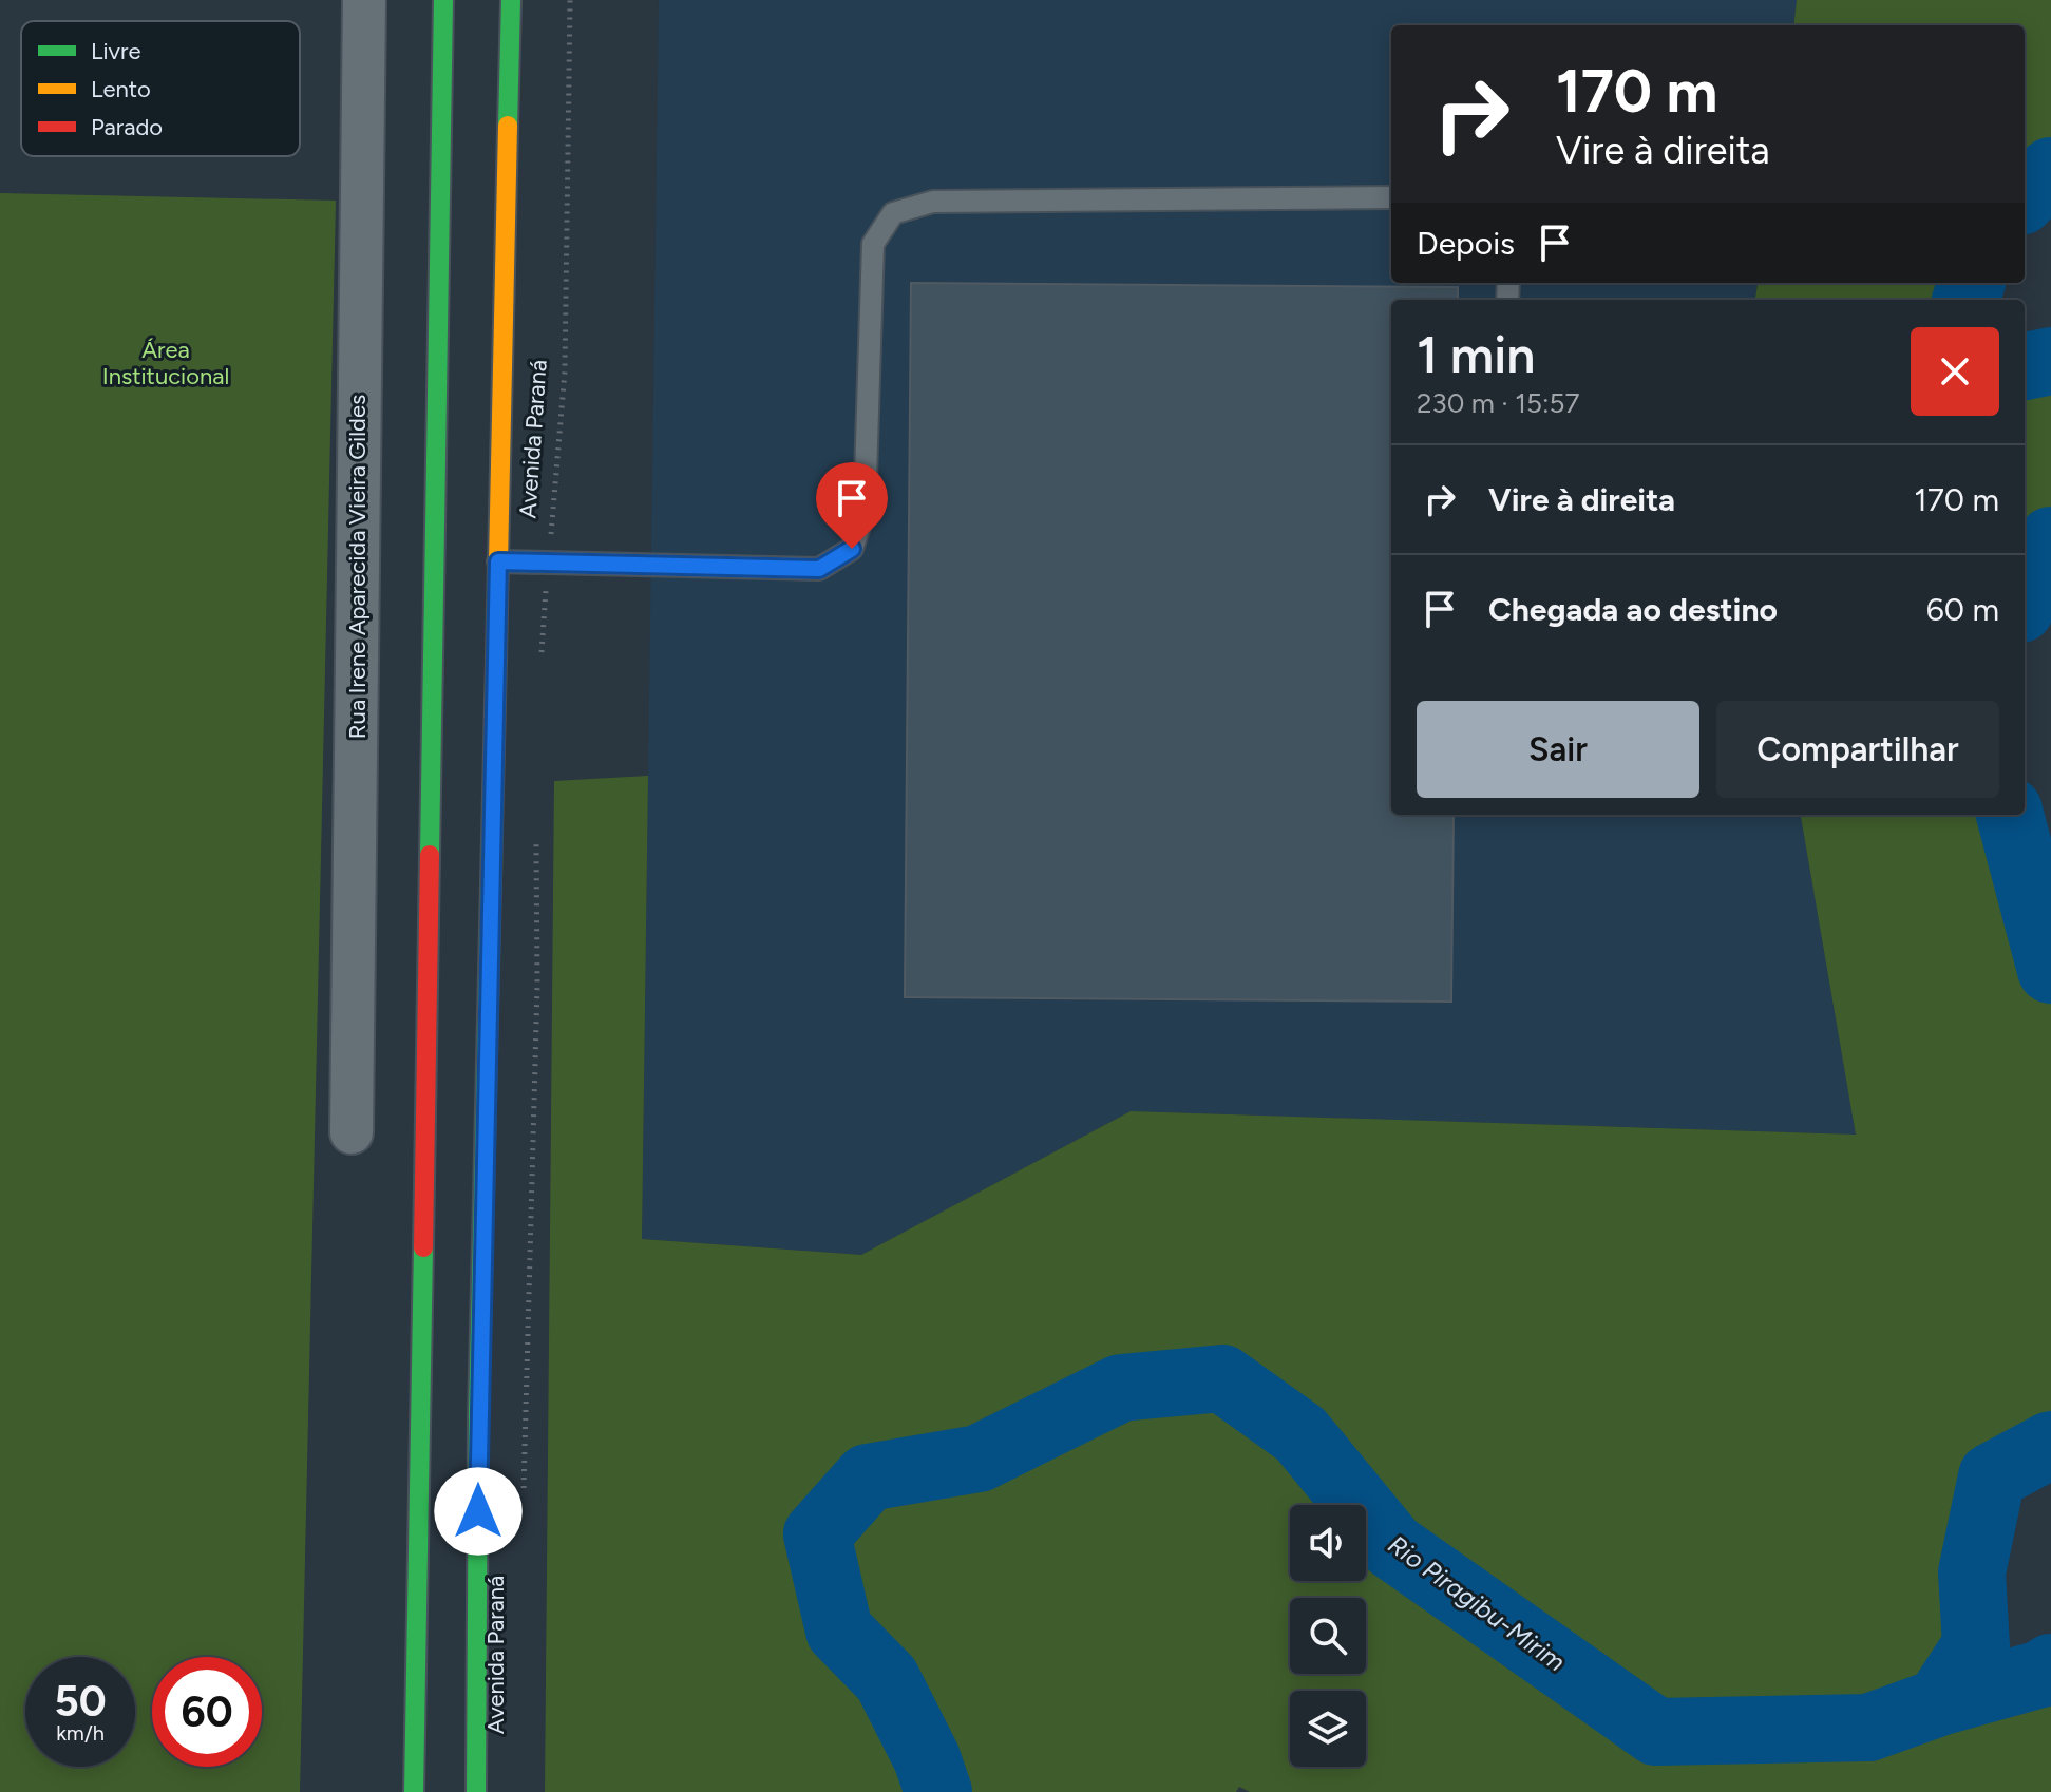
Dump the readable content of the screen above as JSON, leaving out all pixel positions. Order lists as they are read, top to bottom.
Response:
{
  "streets": {
    "main road": ["Avenida Paraná"],
    "street": ["Rua Irene Aparecida Vieira Gildes"]
  },
  "water": ["Rio Piragibu-Mirim"],
  "parks": ["Área Institucional"],
  "legend": ["Livre", "Lento", "Parado"],
  "page": {
    "turn": ["170 m", "Vire à direita"],
    "then": "Depois",
    "heading": ["1 min", "230 m · 15:57"],
    "list": [
      {
        "name": "Vire à direita",
        "value": "170 m"
      },
      {
        "name": "Chegada ao destino",
        "value": "60 m"
      }
    ],
    "buttons": ["Sair", "Compartilhar"],
    "speed": "50 km/h",
    "limit": "60"
  }
}
